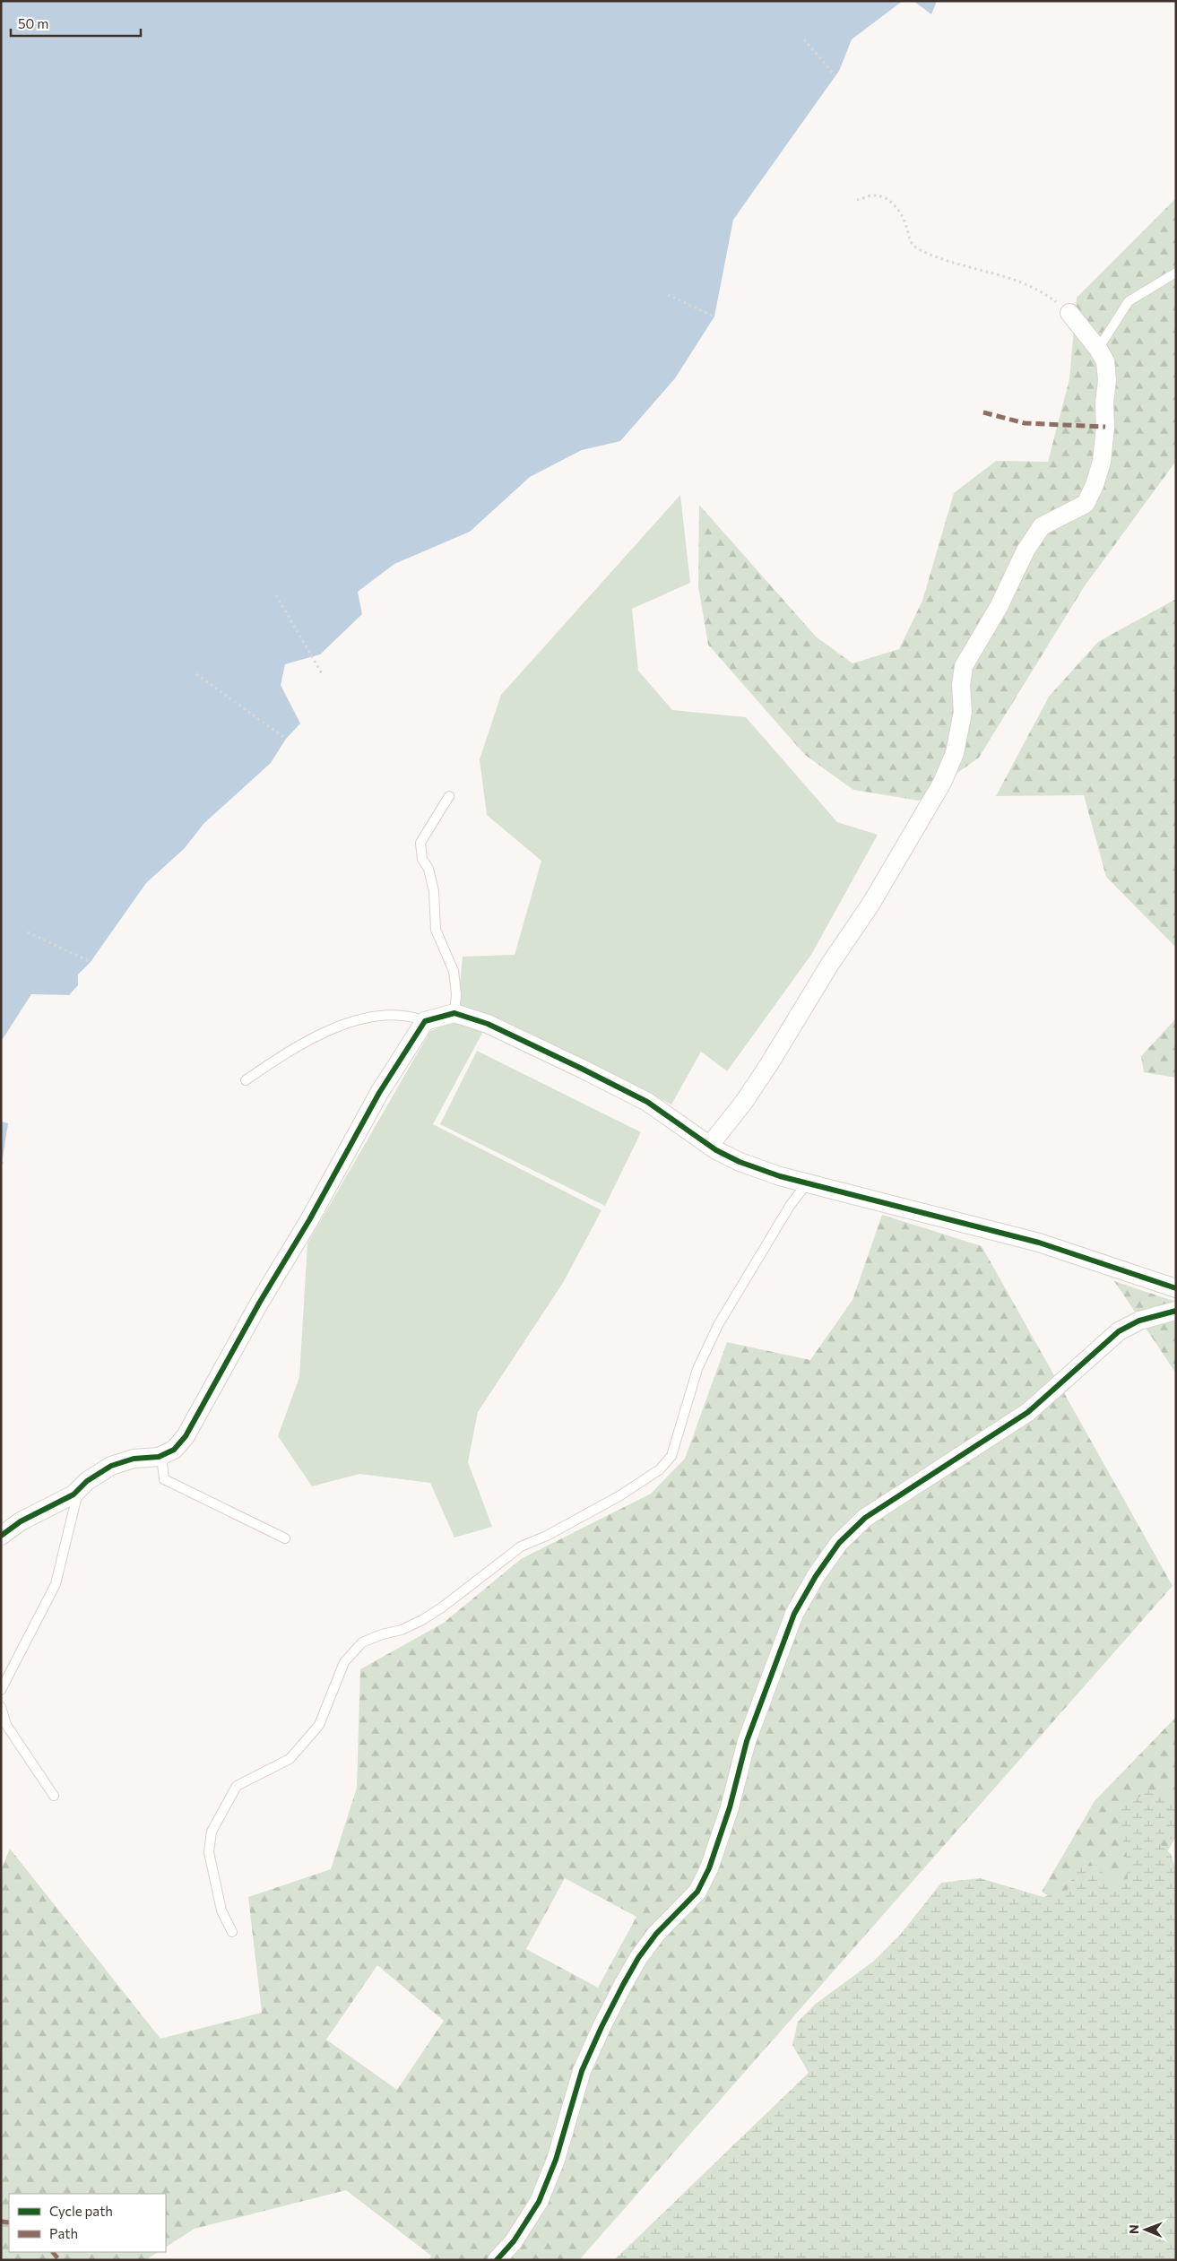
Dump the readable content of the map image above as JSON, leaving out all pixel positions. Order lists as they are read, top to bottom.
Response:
{
  "legend": ["Cycle path", "Path"],
  "scale_bar": "50 m",
  "north": "left"
}
